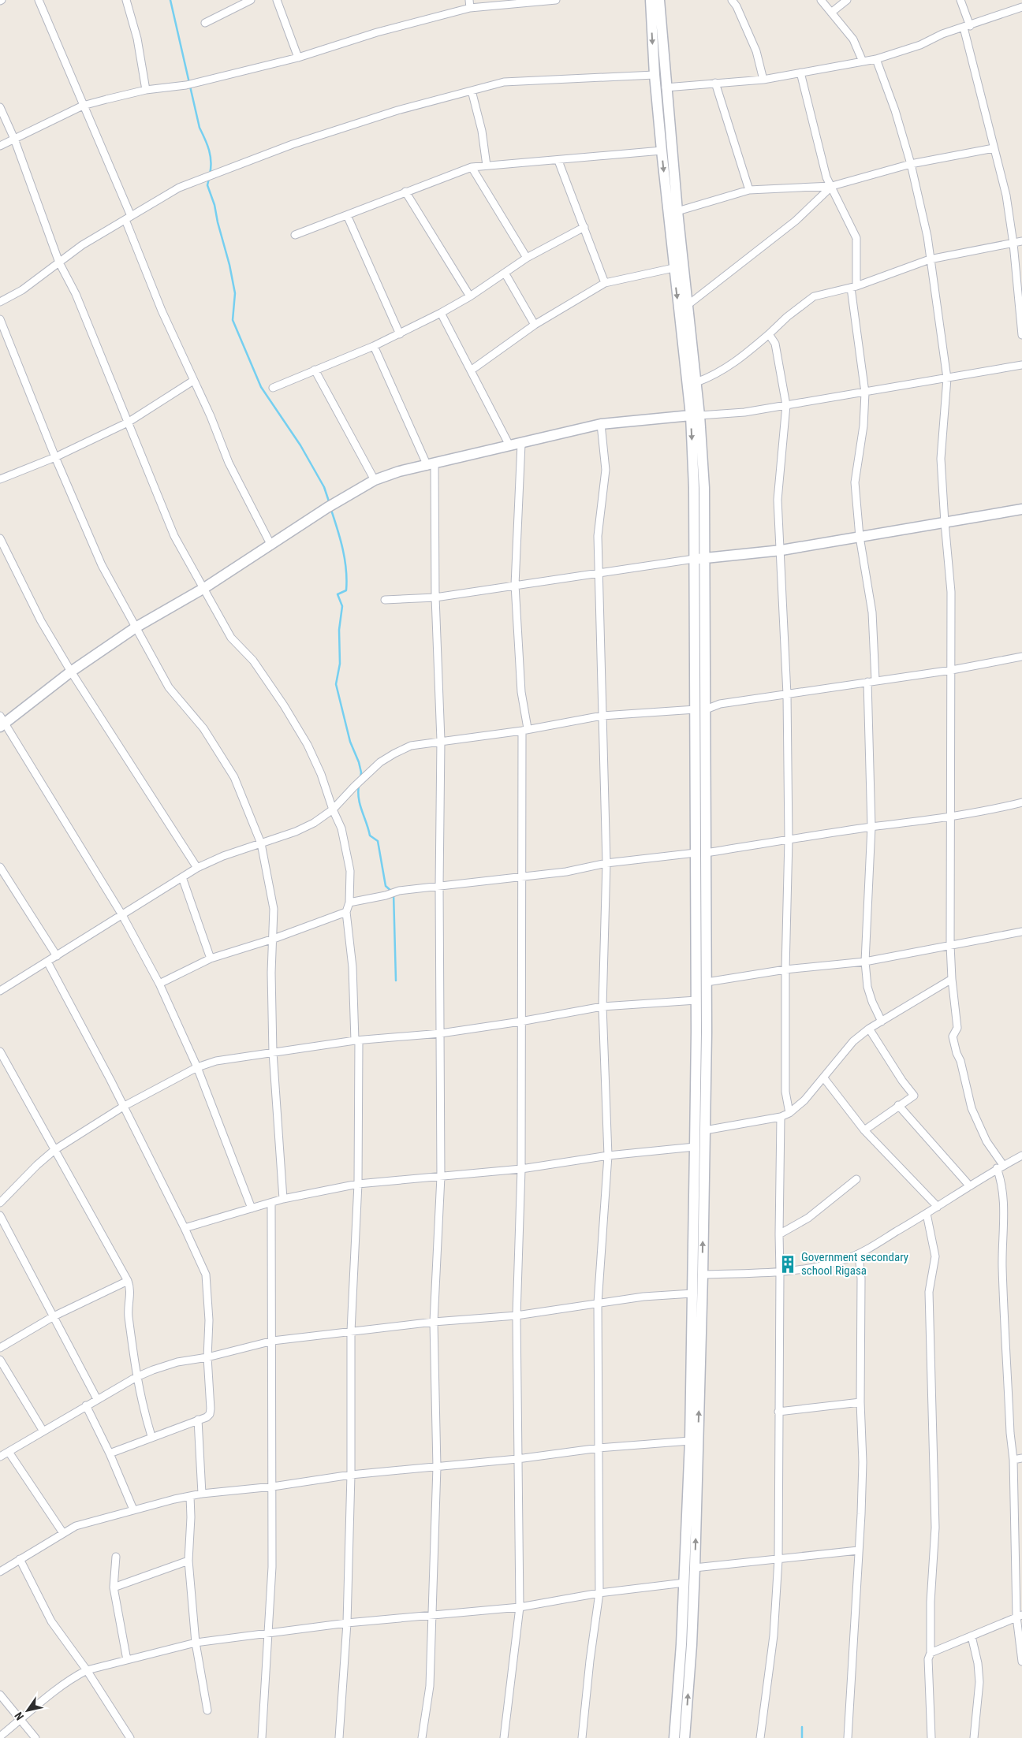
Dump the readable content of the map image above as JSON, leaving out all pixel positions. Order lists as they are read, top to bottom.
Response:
{
  "places": {
    "building": ["Government secondary school Rigasa"]
  },
  "north": "bottom left"
}
